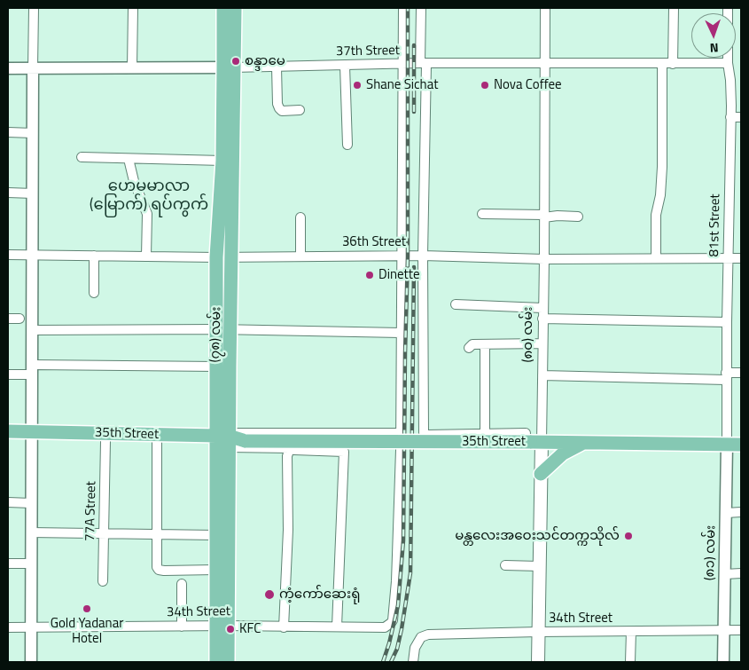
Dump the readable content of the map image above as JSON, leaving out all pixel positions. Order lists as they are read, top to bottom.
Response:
{
  "streets": {
    "main road": ["(၇၈) လမ်း", "(၈၀) လမ်း", "35th Street"],
    "street": [
      "37th Street",
      "81st Street",
      "36th Street",
      "77A Street",
      "(၈၁) လမ်း",
      "34th Street"
    ]
  },
  "crossings": [
    ["37th Street", "81st Street"],
    ["37th Street", "(၇၈) လမ်း"],
    ["37th Street", "(၈၀) လမ်း"],
    ["81st Street", "36th Street"],
    ["81st Street", "35th Street"],
    ["81st Street", "(၈၁) လမ်း"],
    ["36th Street", "(၇၈) လမ်း"],
    ["36th Street", "(၈၀) လမ်း"],
    ["(၇၈) လမ်း", "35th Street"],
    ["(၇၈) လမ်း", "34th Street"],
    ["(၈၀) လမ်း", "35th Street"],
    ["(၈၀) လမ်း", "34th Street"],
    ["35th Street", "77A Street"],
    ["35th Street", "(၈၁) လမ်း"],
    ["(၈၁) လမ်း", "34th Street"]
  ],
  "districts": ["ဟေမမာလာ (မြောက်) ရပ်ကွက်"],
  "places": [
    "စန္ဒာမေ",
    "Shane Sichat",
    "Nova Coffee",
    "Dinette",
    "မန္တလေးအဝေးသင်တက္ကသိုလ်",
    "ကံ့ကော်ဆေးရုံ",
    "Gold Yadanar Hotel",
    "KFC"
  ],
  "north": "bottom"
}
